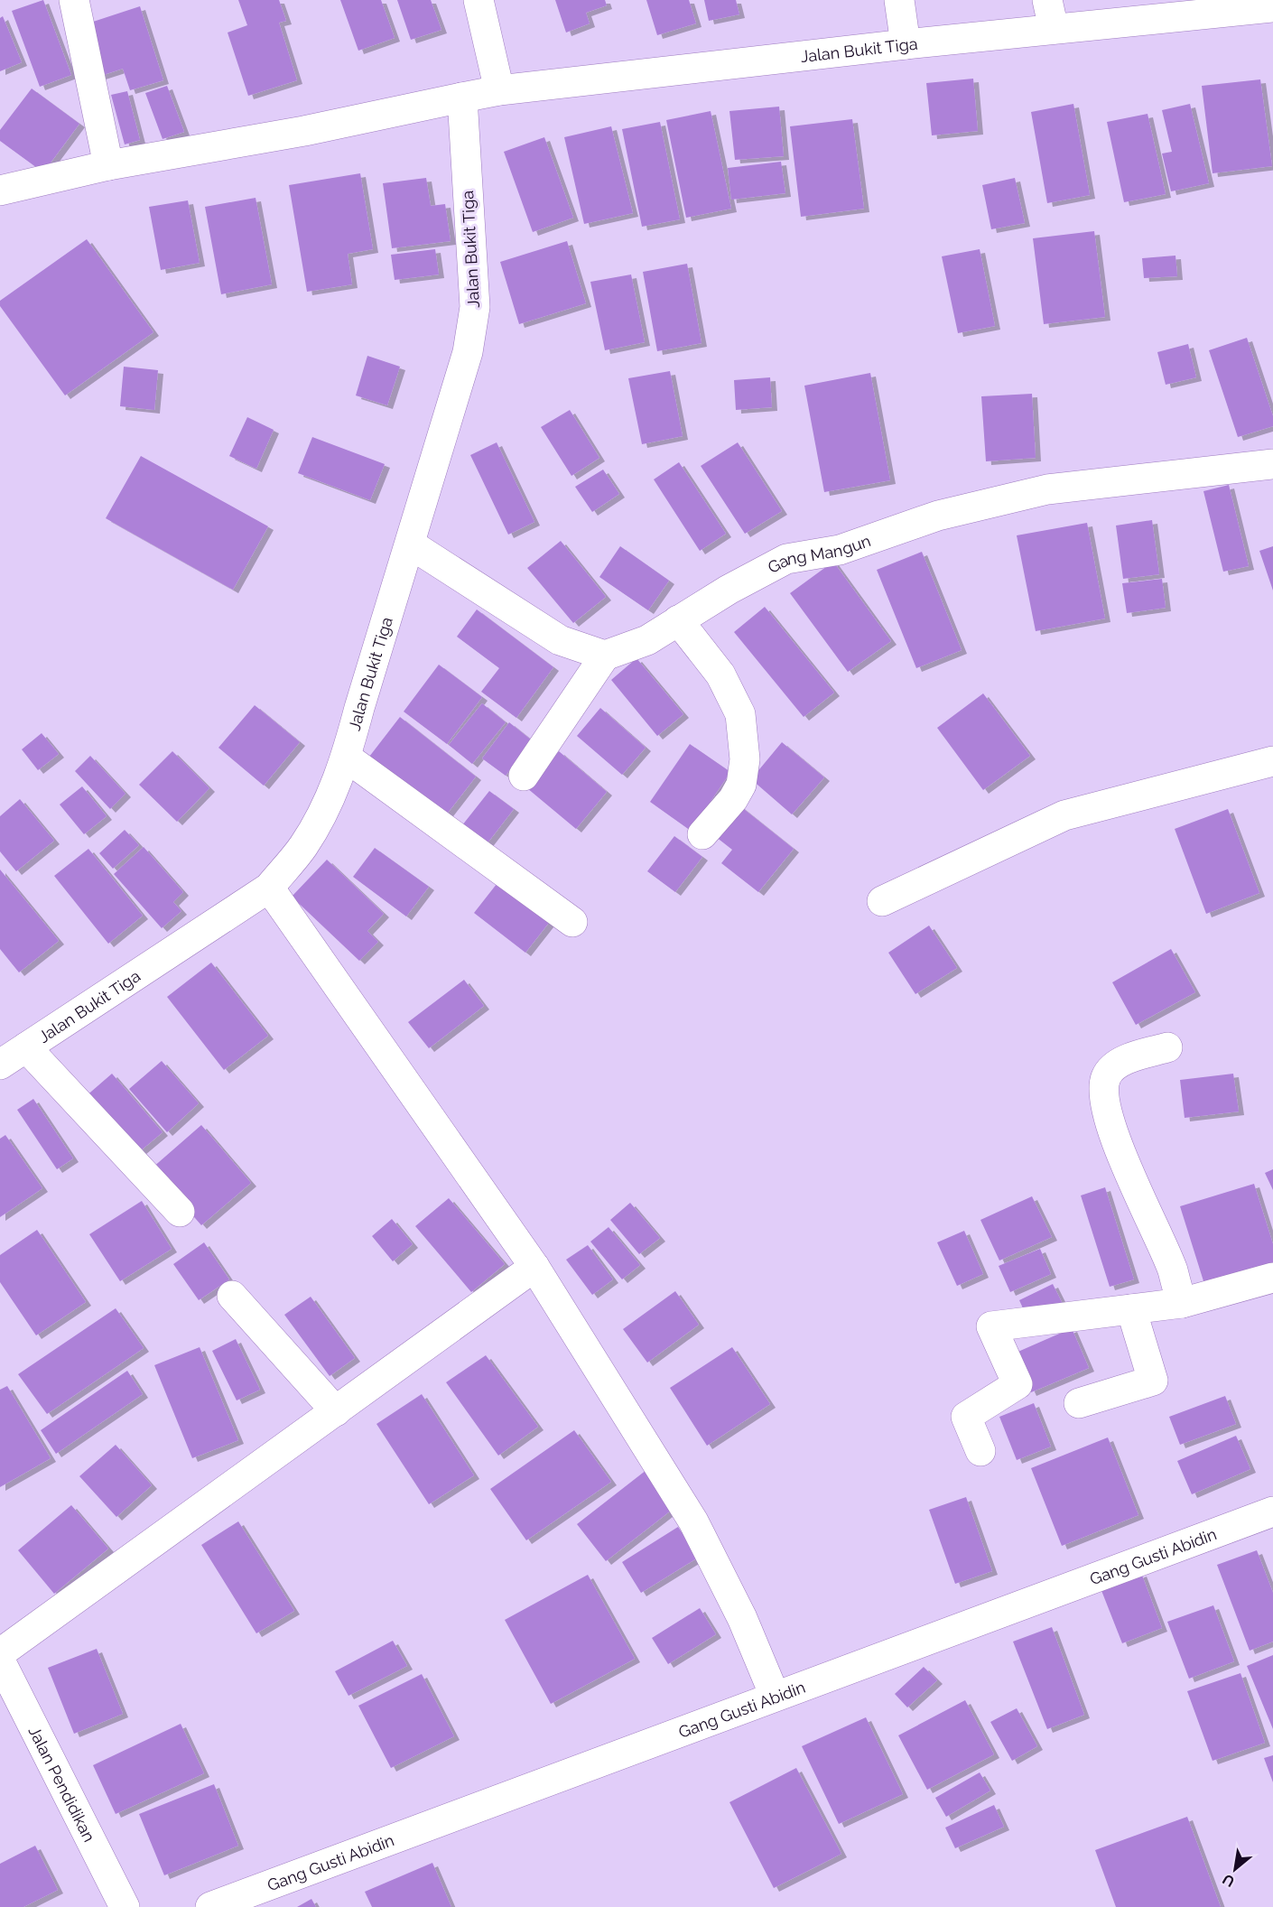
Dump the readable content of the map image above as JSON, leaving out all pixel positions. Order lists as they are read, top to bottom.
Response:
{
  "streets": {
    "street": [
      "Jalan Bukit Tiga",
      "Gang Mangun",
      "Gang Gusti Abidin",
      "Jalan Pendidikan"
    ]
  },
  "north": "bottom left"
}
